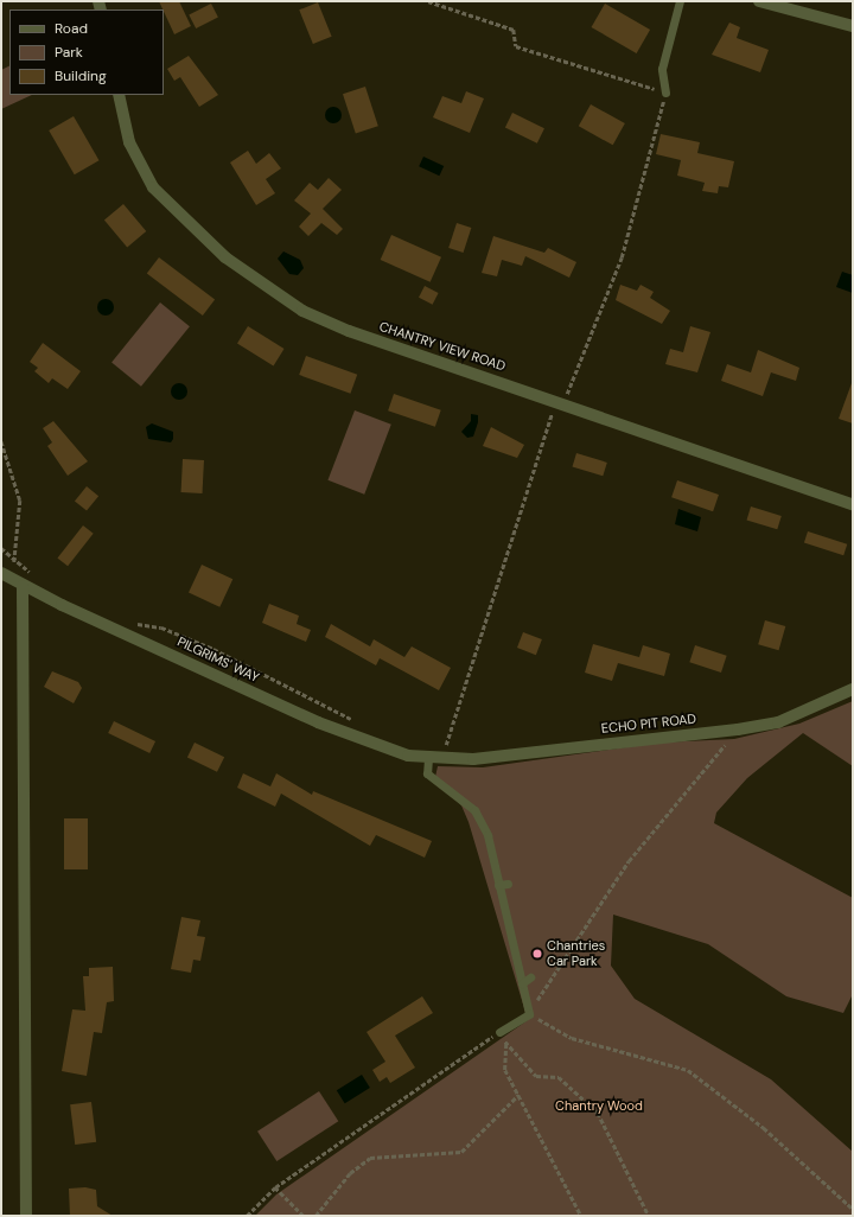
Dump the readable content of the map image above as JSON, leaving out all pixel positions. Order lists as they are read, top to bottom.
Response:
{
  "streets": {
    "street": ["CHANTRY VIEW ROAD", "PILGRIMS' WAY", "ECHO PIT ROAD"]
  },
  "crossings": [
    ["PILGRIMS' WAY", "ECHO PIT ROAD"]
  ],
  "parks": ["Chantry Wood"],
  "places": ["Chantries Car Park"],
  "legend": ["Road", "Park", "Building"]
}
